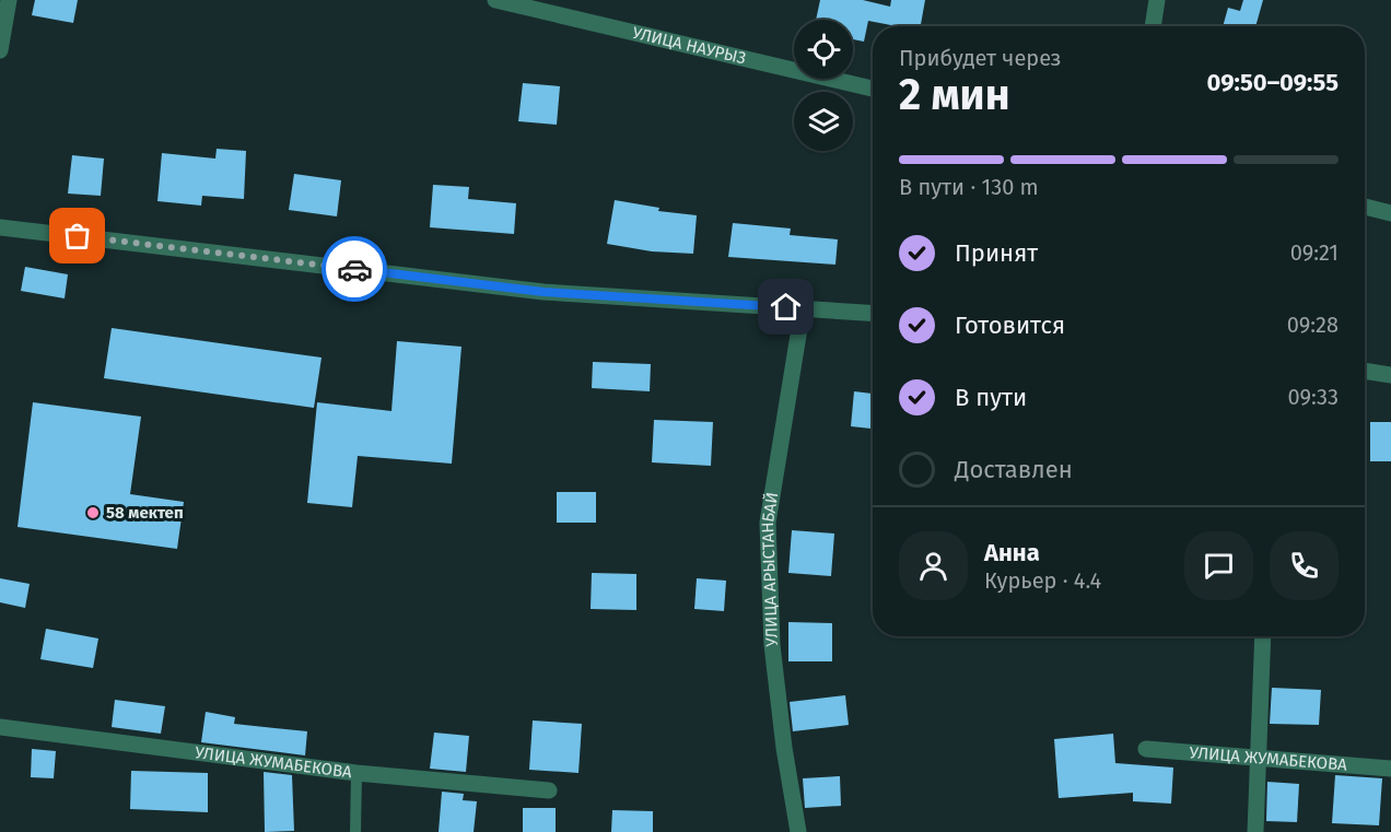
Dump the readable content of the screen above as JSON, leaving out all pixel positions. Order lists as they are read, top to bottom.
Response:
{
  "streets": {
    "street": ["УЛИЦА НАУРЫЗ", "УЛИЦА АРЫСТАНБАЙ", "УЛИЦА ЖУМАБЕКОВА"]
  },
  "places": ["58 мектеп"],
  "page": {
    "heading": ["2 мин", "Прибудет через", "09:50–09:55"],
    "panel": ["Анна", "Курьер · 4.4"],
    "bar": "В пути · 130 m",
    "list": [
      ["Принят", "09:21"],
      ["Готовится", "09:28"],
      ["В пути", "09:33"],
      "Доставлен"
    ]
  }
}
